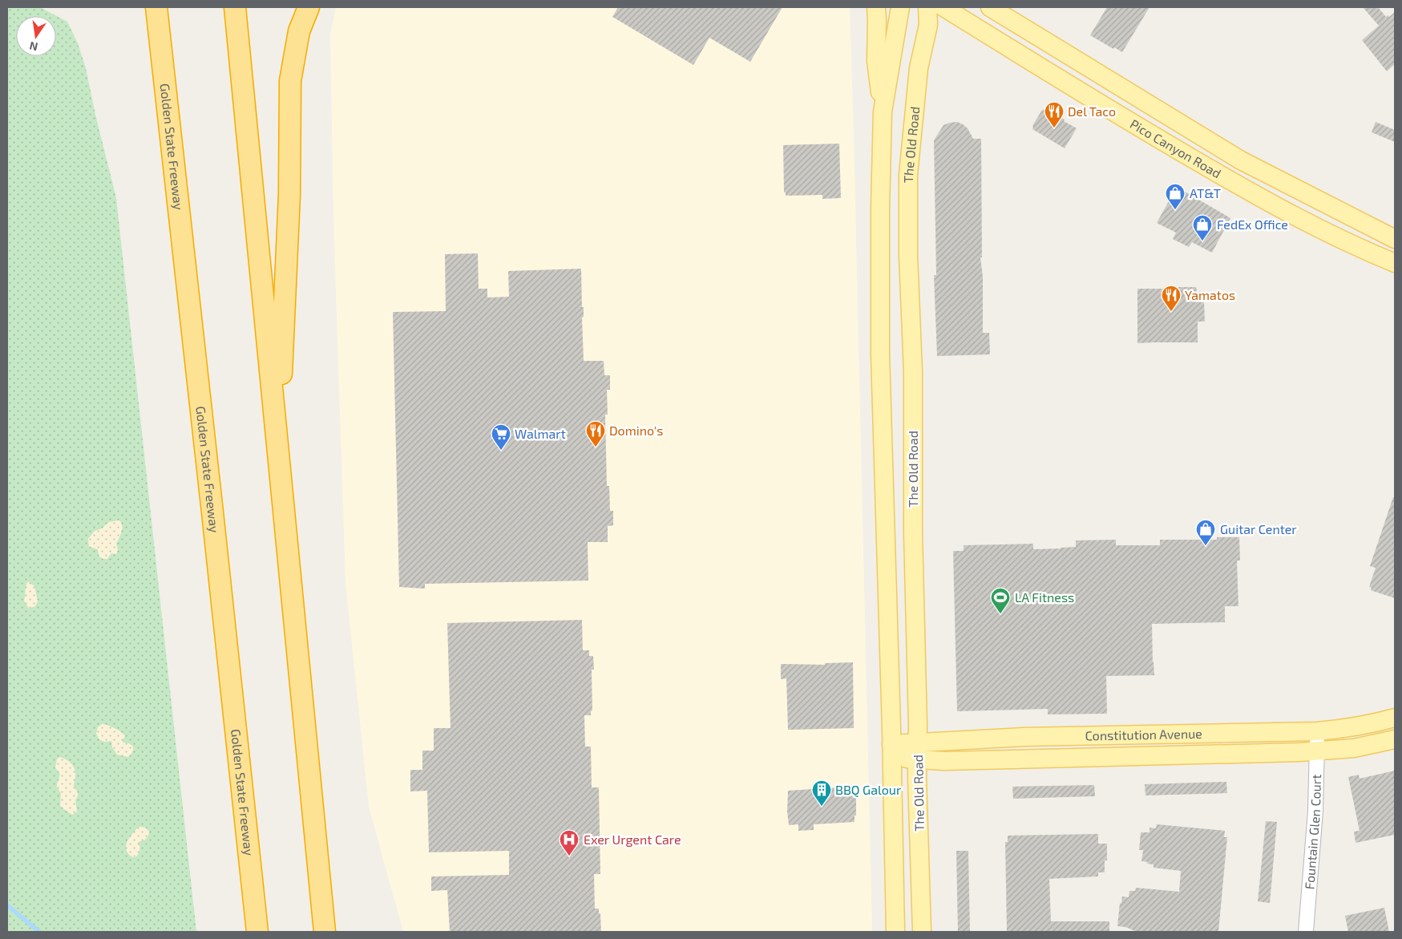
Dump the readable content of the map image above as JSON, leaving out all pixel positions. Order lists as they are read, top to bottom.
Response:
{
  "streets": {
    "highway": ["Golden State Freeway"],
    "main road": ["The Old Road", "Pico Canyon Road", "Constitution Avenue"],
    "street": ["Fountain Glen Court"]
  },
  "crossings": [
    ["The Old Road", "Constitution Avenue"],
    ["Constitution Avenue", "Fountain Glen Court"]
  ],
  "places": {
    "restaurant": ["Del Taco", "Yamatos", "Domino's"],
    "shop": ["AT&T", "FedEx Office", "Guitar Center"],
    "supermarket": ["Walmart"],
    "sports": ["LA Fitness"],
    "building": ["BBQ Galour"],
    "hospital": ["Exer Urgent Care"]
  },
  "north": "bottom"
}
